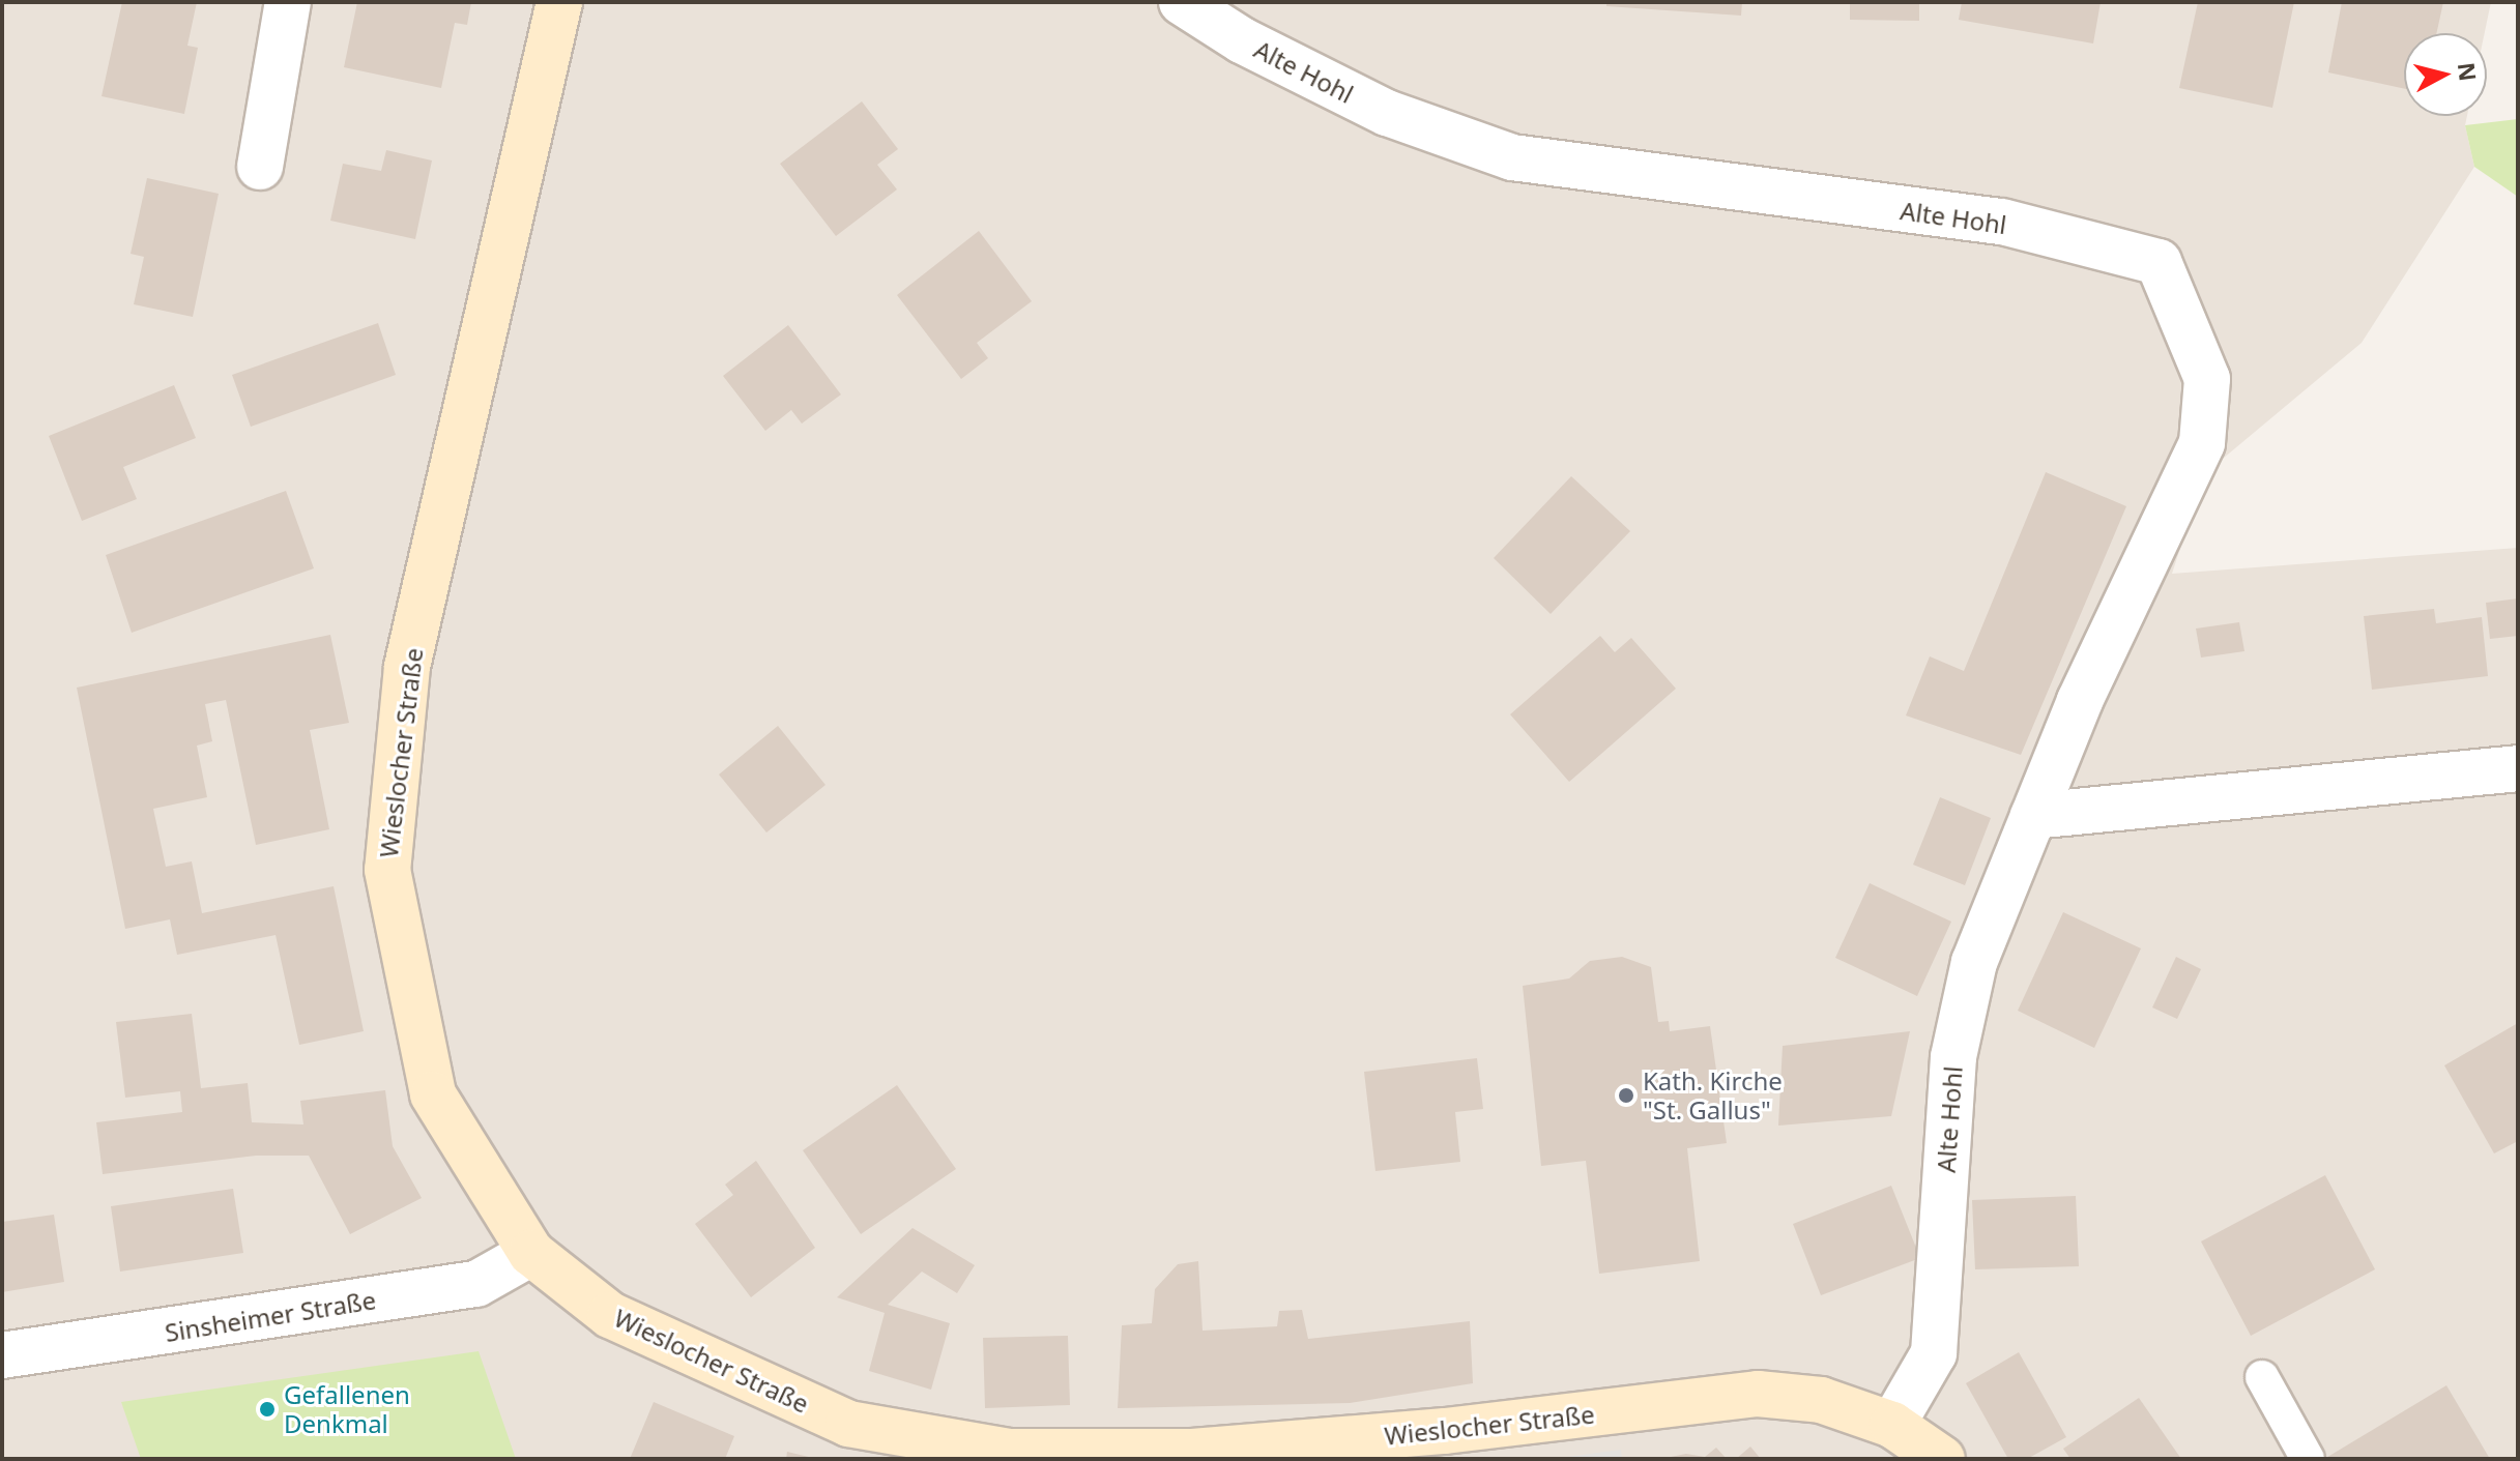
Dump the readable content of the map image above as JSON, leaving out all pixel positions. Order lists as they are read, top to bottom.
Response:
{
  "streets": {
    "main road": ["Wieslocher Straße"],
    "street": ["Alte Hohl", "Sinsheimer Straße"]
  },
  "crossings": [
    ["Alte Hohl", "Wieslocher Straße"],
    ["Wieslocher Straße", "Sinsheimer Straße"]
  ],
  "places": ["Kath. Kirche \"St. Gallus\"", "Gefallenen Denkmal"],
  "north": "right"
}
